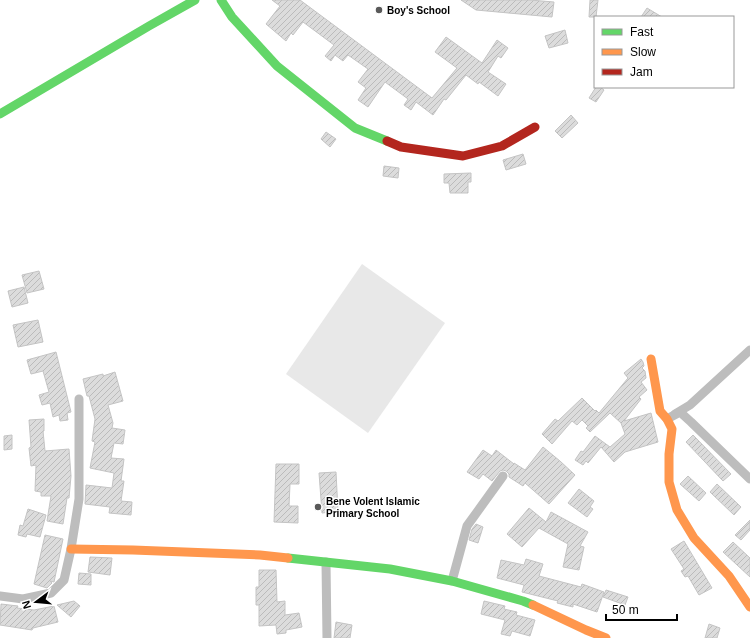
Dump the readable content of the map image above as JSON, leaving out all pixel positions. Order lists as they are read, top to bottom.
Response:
{
  "places": ["Boy's School", "Bene Volent Islamic Primary School"],
  "legend": ["Fast", "Slow", "Jam"],
  "scale_bar": "50 m",
  "north": "left"
}
